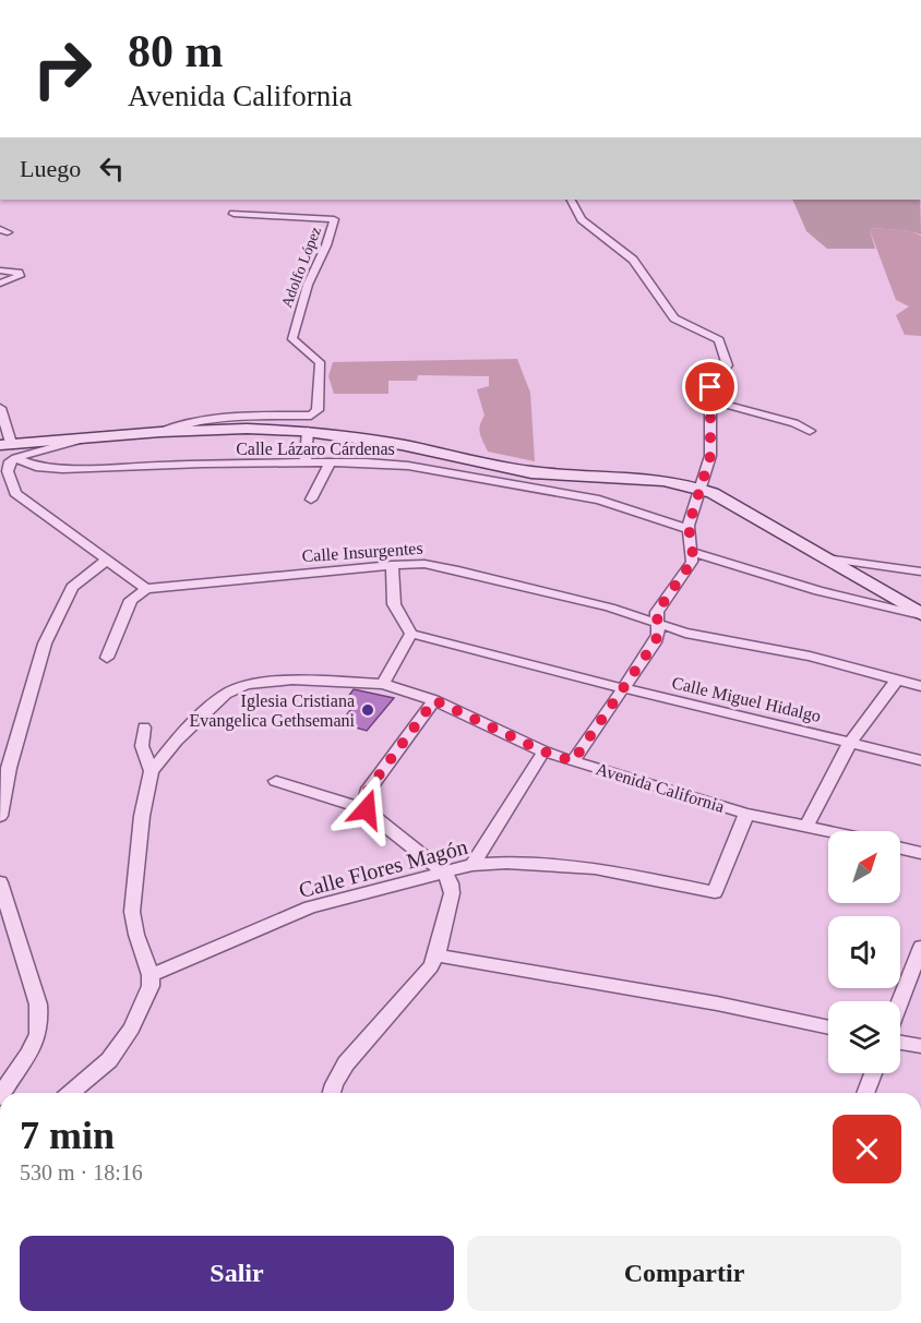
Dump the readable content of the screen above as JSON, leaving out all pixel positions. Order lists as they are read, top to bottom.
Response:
{
  "streets": {
    "street": [
      "Adolfo López",
      "Calle Lázaro Cárdenas",
      "Calle Insurgentes",
      "Calle Miguel Hidalgo",
      "Avenida California",
      "Calle Flores Magón"
    ]
  },
  "crossings": [
    ["Avenida California", "Calle Flores Magón"]
  ],
  "places": ["Iglesia Cristiana Evangelica Gethsemani"],
  "north": "top right",
  "page": {
    "turn": ["80 m", "Avenida California"],
    "then": "Luego",
    "heading": ["7 min", "530 m · 18:16"],
    "buttons": ["Salir", "Compartir"]
  }
}
